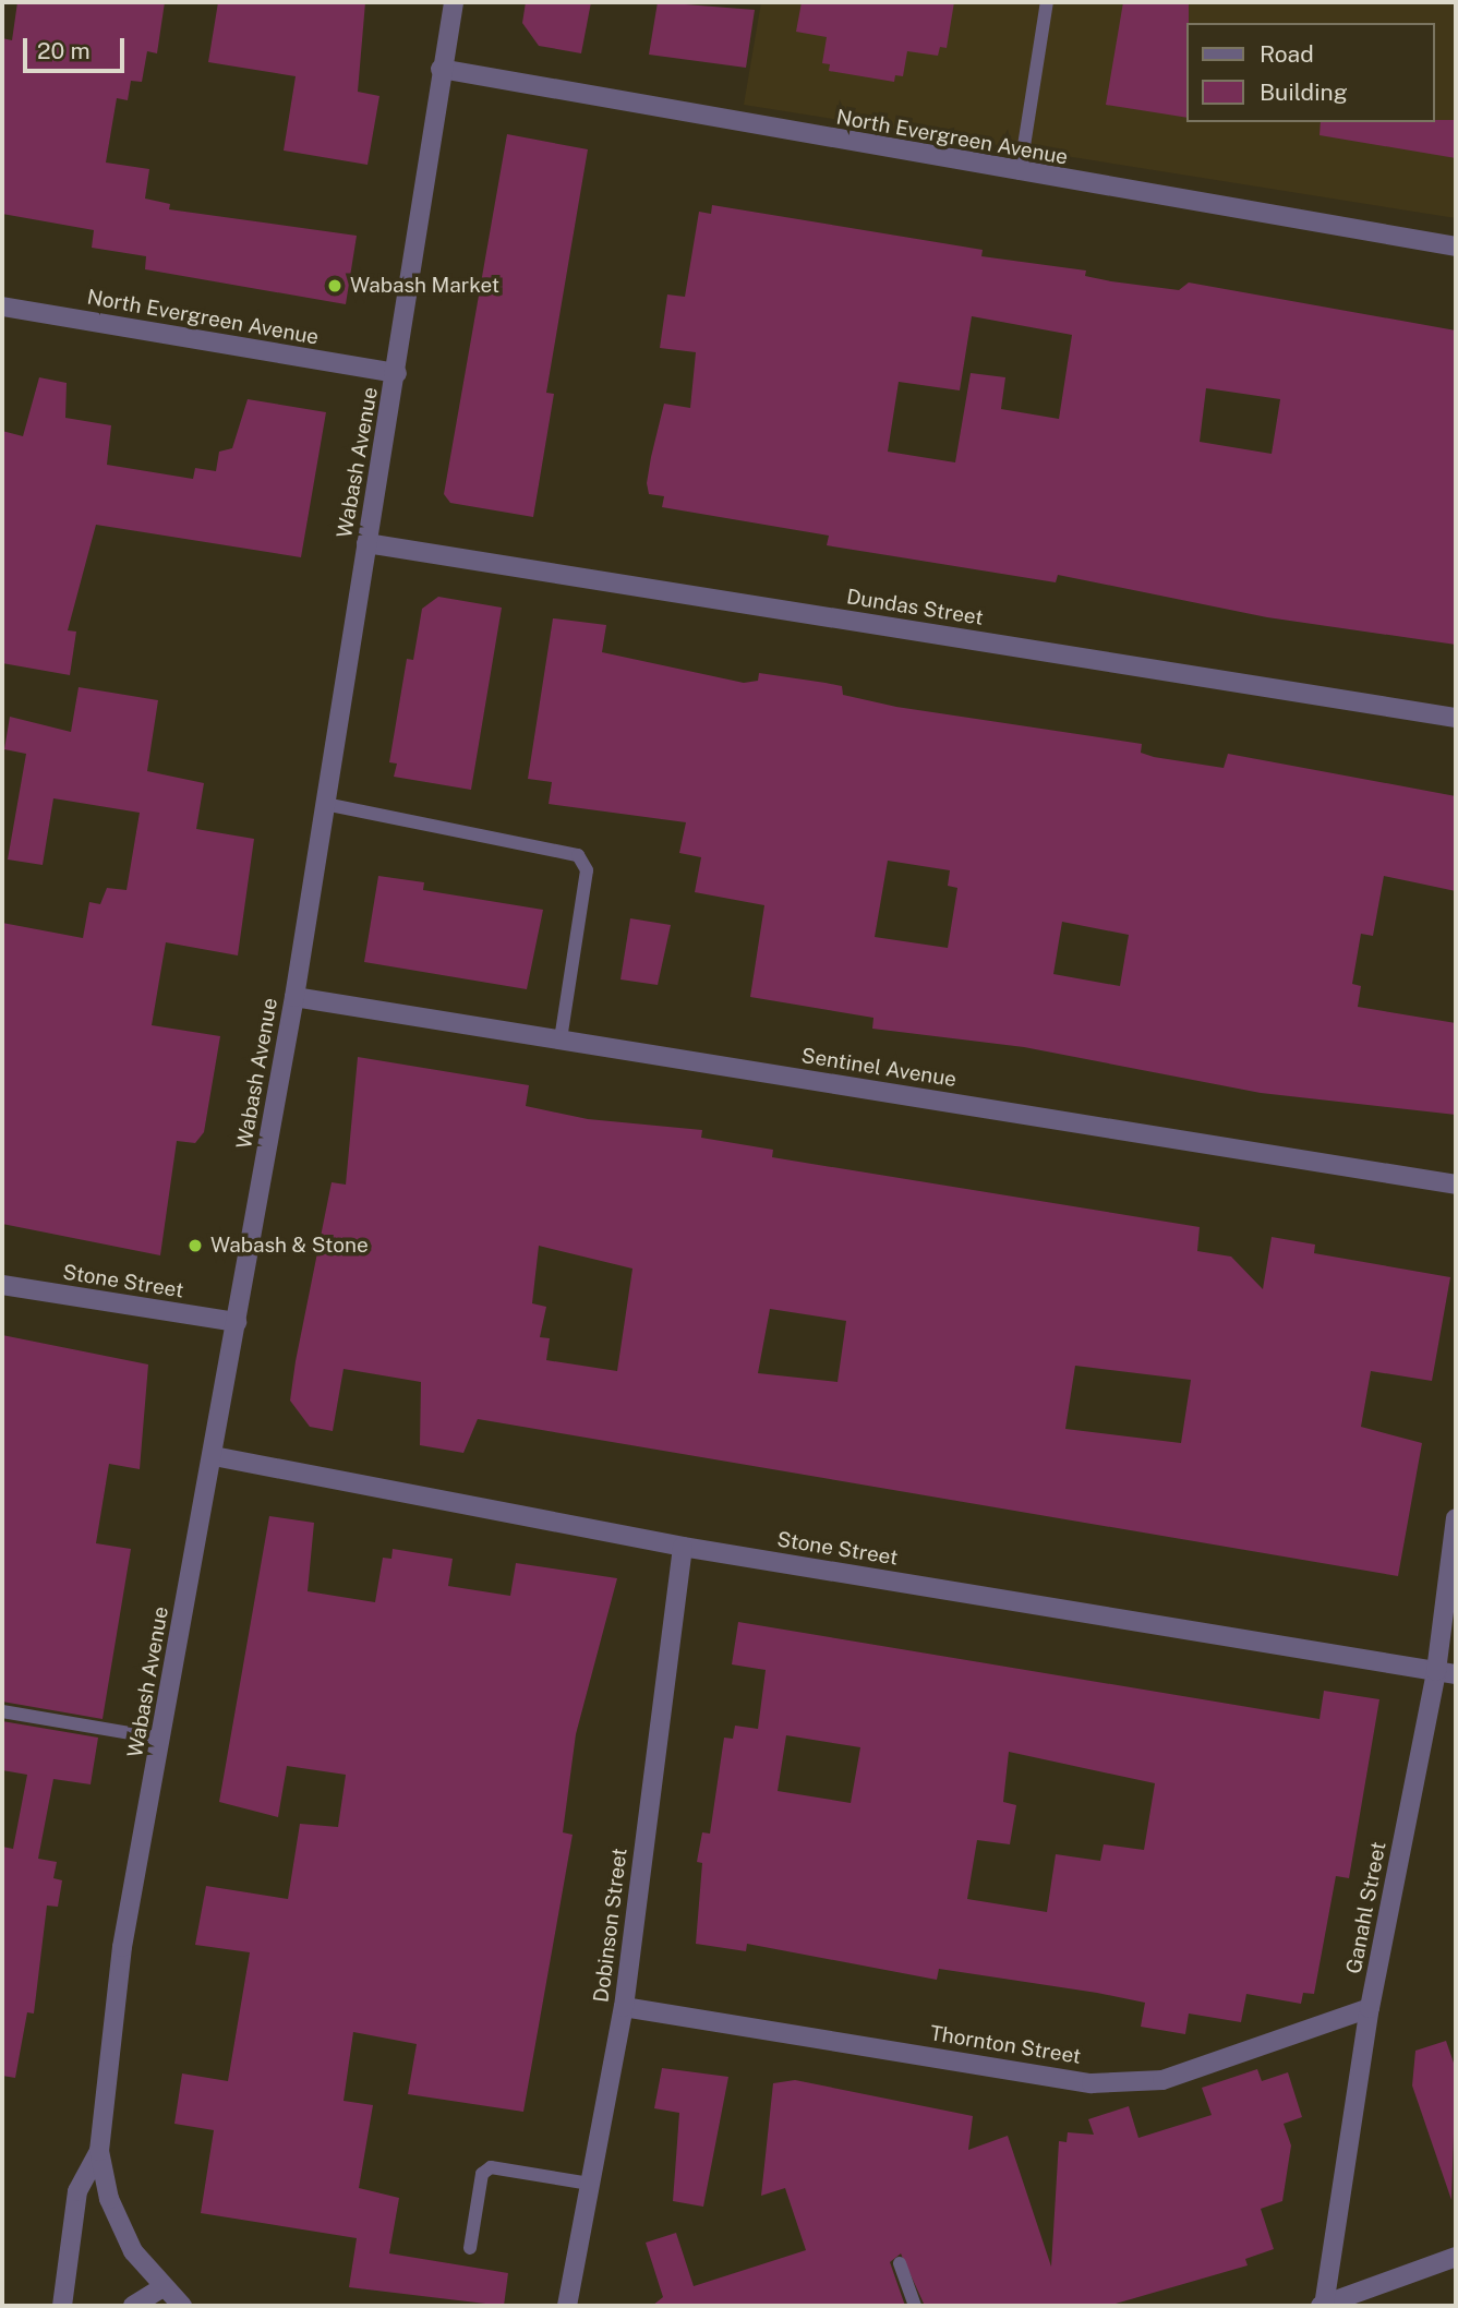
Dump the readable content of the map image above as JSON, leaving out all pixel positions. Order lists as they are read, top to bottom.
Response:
{
  "streets": {
    "street": [
      "North Evergreen Avenue",
      "Wabash Avenue",
      "Dundas Street",
      "Sentinel Avenue",
      "Stone Street",
      "Ganahl Street",
      "Dobinson Street",
      "Thornton Street"
    ]
  },
  "crossings": [
    ["North Evergreen Avenue", "Wabash Avenue"],
    ["Wabash Avenue", "Dundas Street"],
    ["Wabash Avenue", "Sentinel Avenue"],
    ["Wabash Avenue", "Stone Street"],
    ["Stone Street", "Ganahl Street"],
    ["Stone Street", "Dobinson Street"],
    ["Ganahl Street", "Thornton Street"],
    ["Dobinson Street", "Thornton Street"]
  ],
  "places": ["Wabash Market", "Wabash & Stone"],
  "legend": ["Road", "Building"],
  "scale_bar": "20 m"
}
